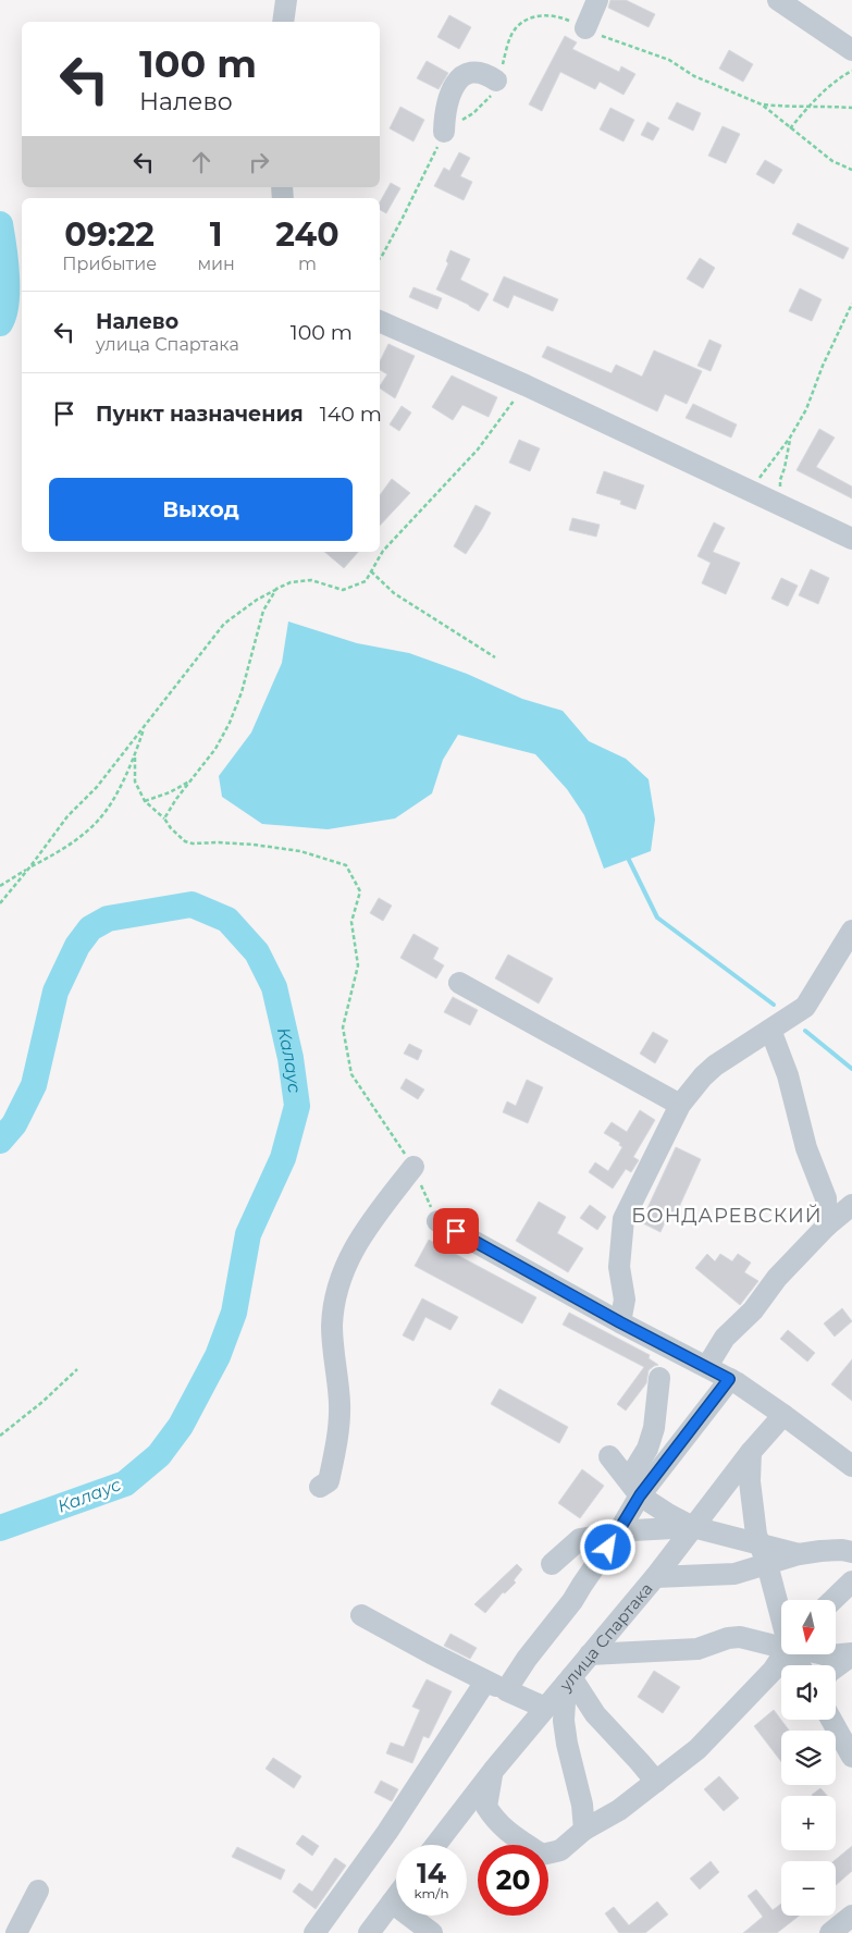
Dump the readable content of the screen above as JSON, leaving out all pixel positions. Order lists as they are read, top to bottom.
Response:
{
  "streets": {
    "street": ["улица Спартака"]
  },
  "districts": ["БОНДАРЕВСКИЙ"],
  "water": ["Калаус"],
  "north": "bottom",
  "page": {
    "turn": ["100 m", "Налево"],
    "eta": [
      "09:22",
      "Прибытие",
      "1",
      "мин",
      "240",
      "m"
    ],
    "list": [
      {
        "name": "Налево",
        "note": "улица Спартака",
        "value": "100 m"
      },
      {
        "name": "Пункт назначения",
        "value": "140 m"
      }
    ],
    "buttons": "Выход",
    "map_buttons": ["+", "−"],
    "speed": "14 km/h",
    "limit": "20"
  }
}
